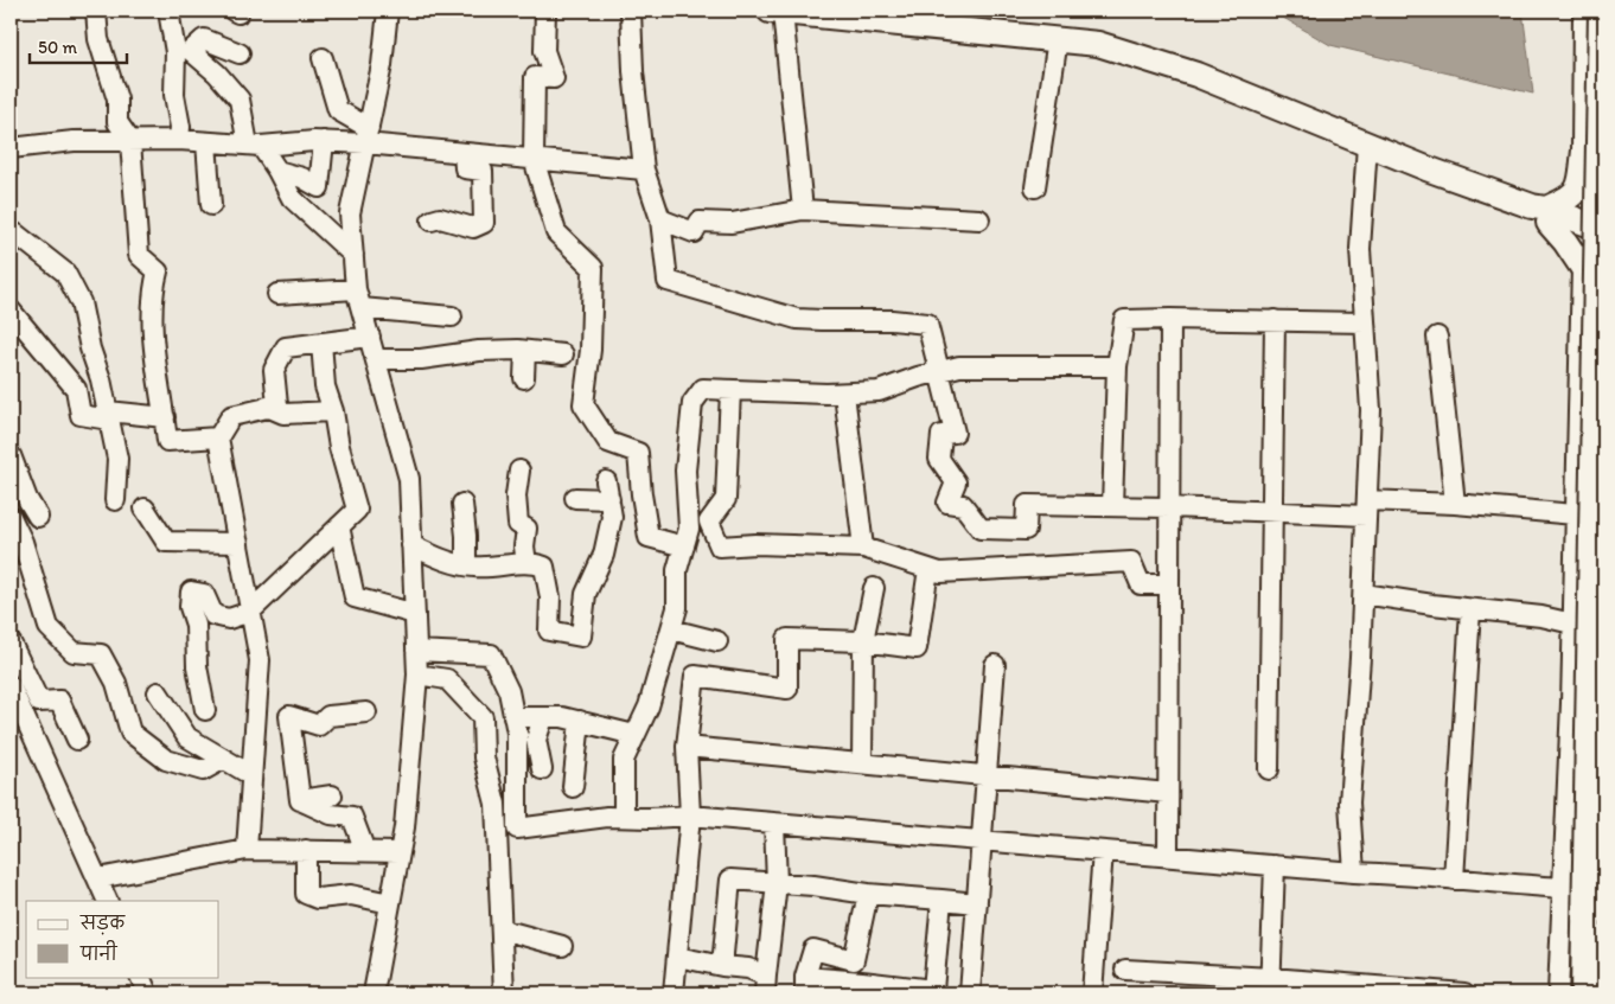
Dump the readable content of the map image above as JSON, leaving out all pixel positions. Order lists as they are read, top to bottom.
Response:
{
  "legend": ["सड़क", "पानी"],
  "scale_bar": "50 m"
}
